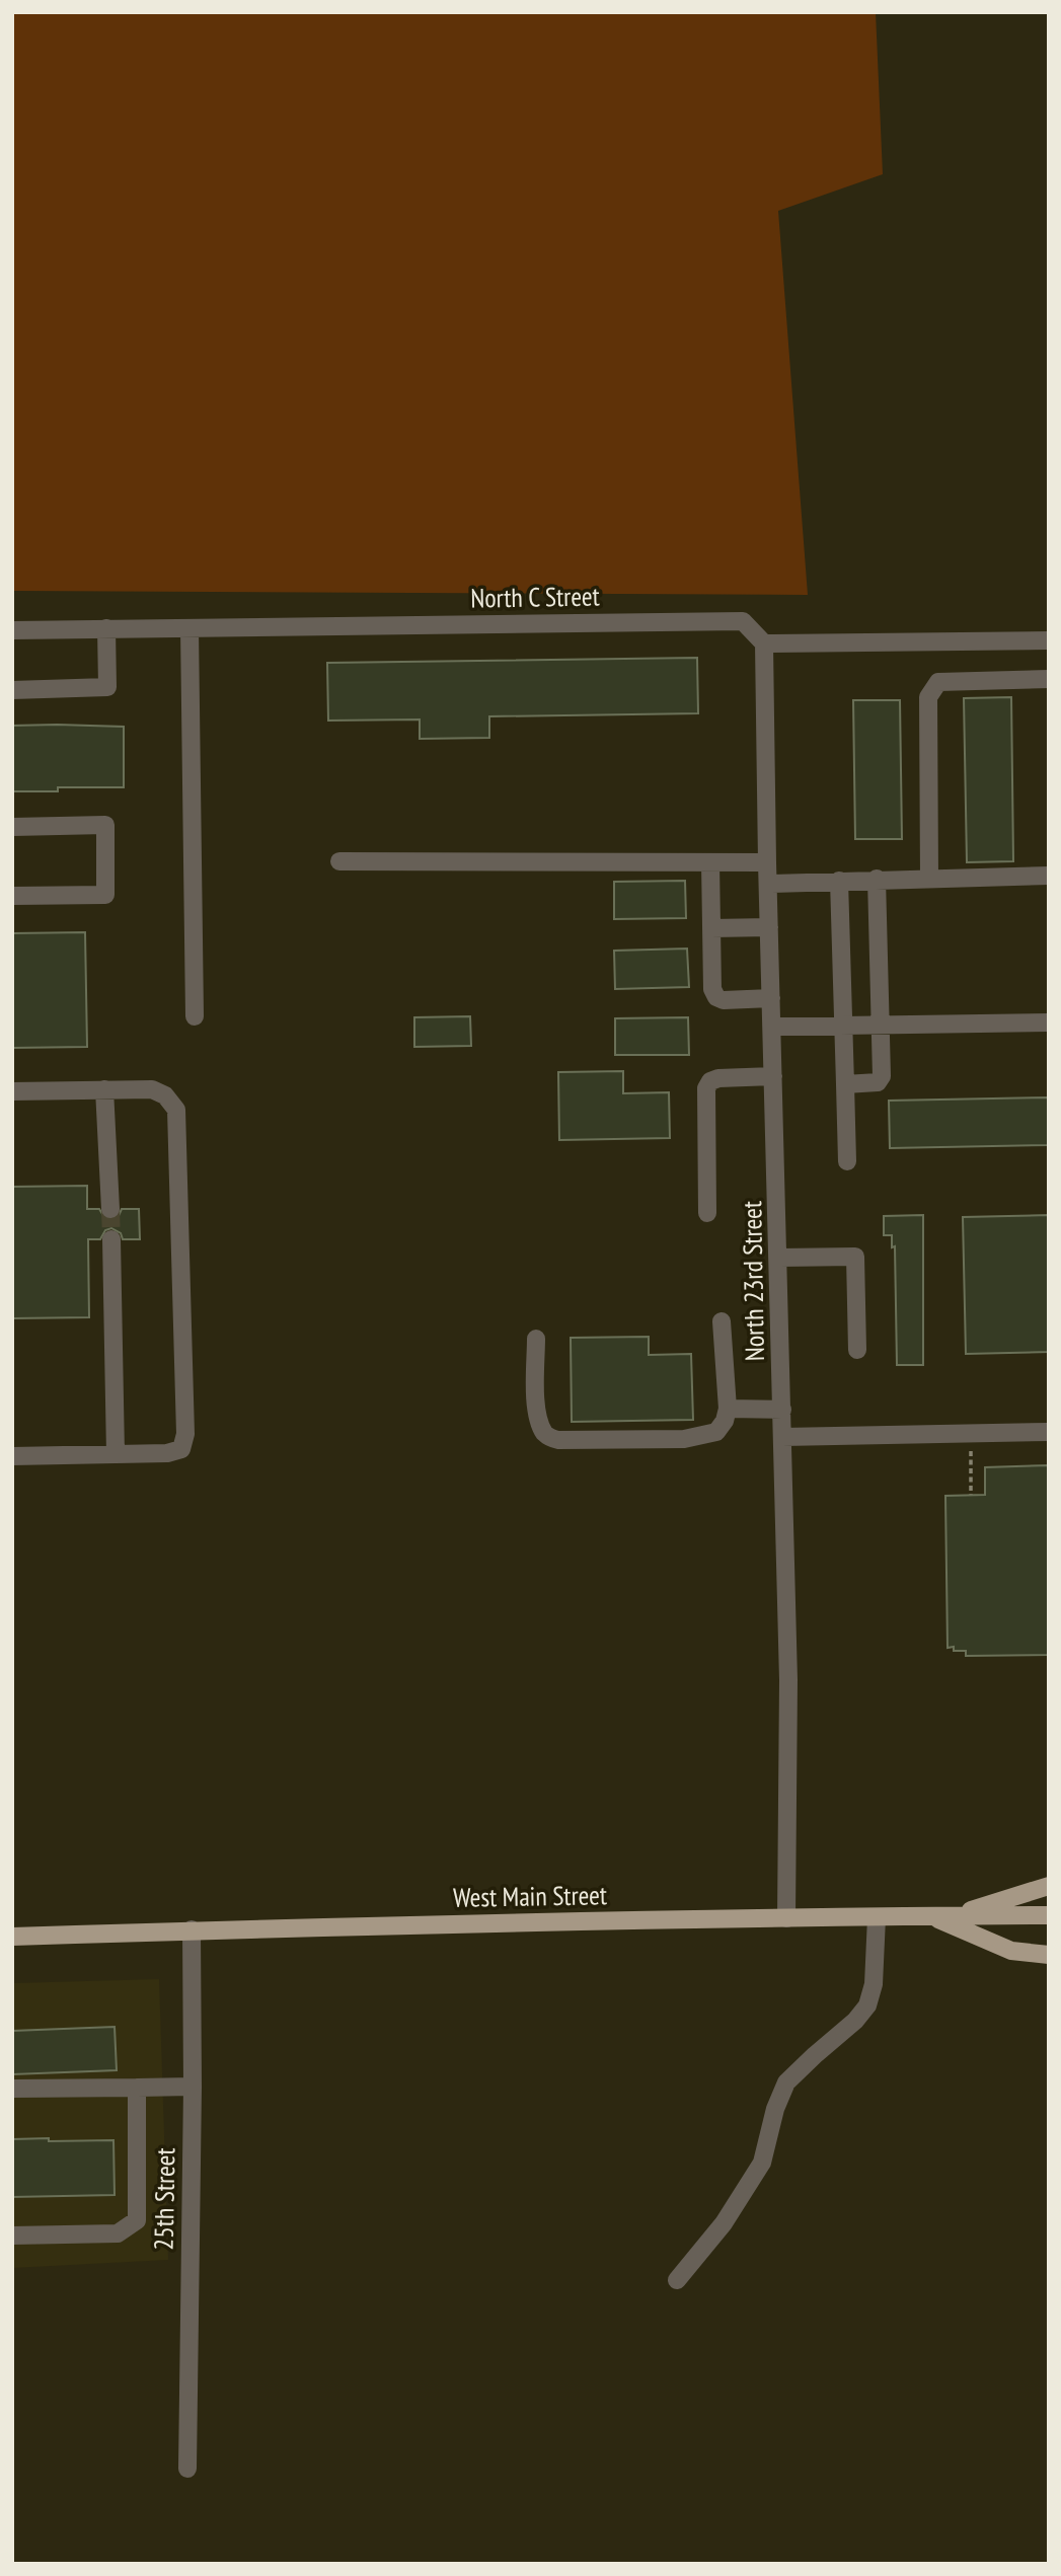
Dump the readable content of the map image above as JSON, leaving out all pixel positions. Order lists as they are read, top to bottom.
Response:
{
  "streets": {
    "main road": ["West Main Street"],
    "street": ["North C Street", "North 23rd Street", "25th Street"]
  },
  "crossings": [
    ["North C Street", "North 23rd Street"],
    ["North 23rd Street", "West Main Street"],
    ["West Main Street", "25th Street"]
  ]
}
